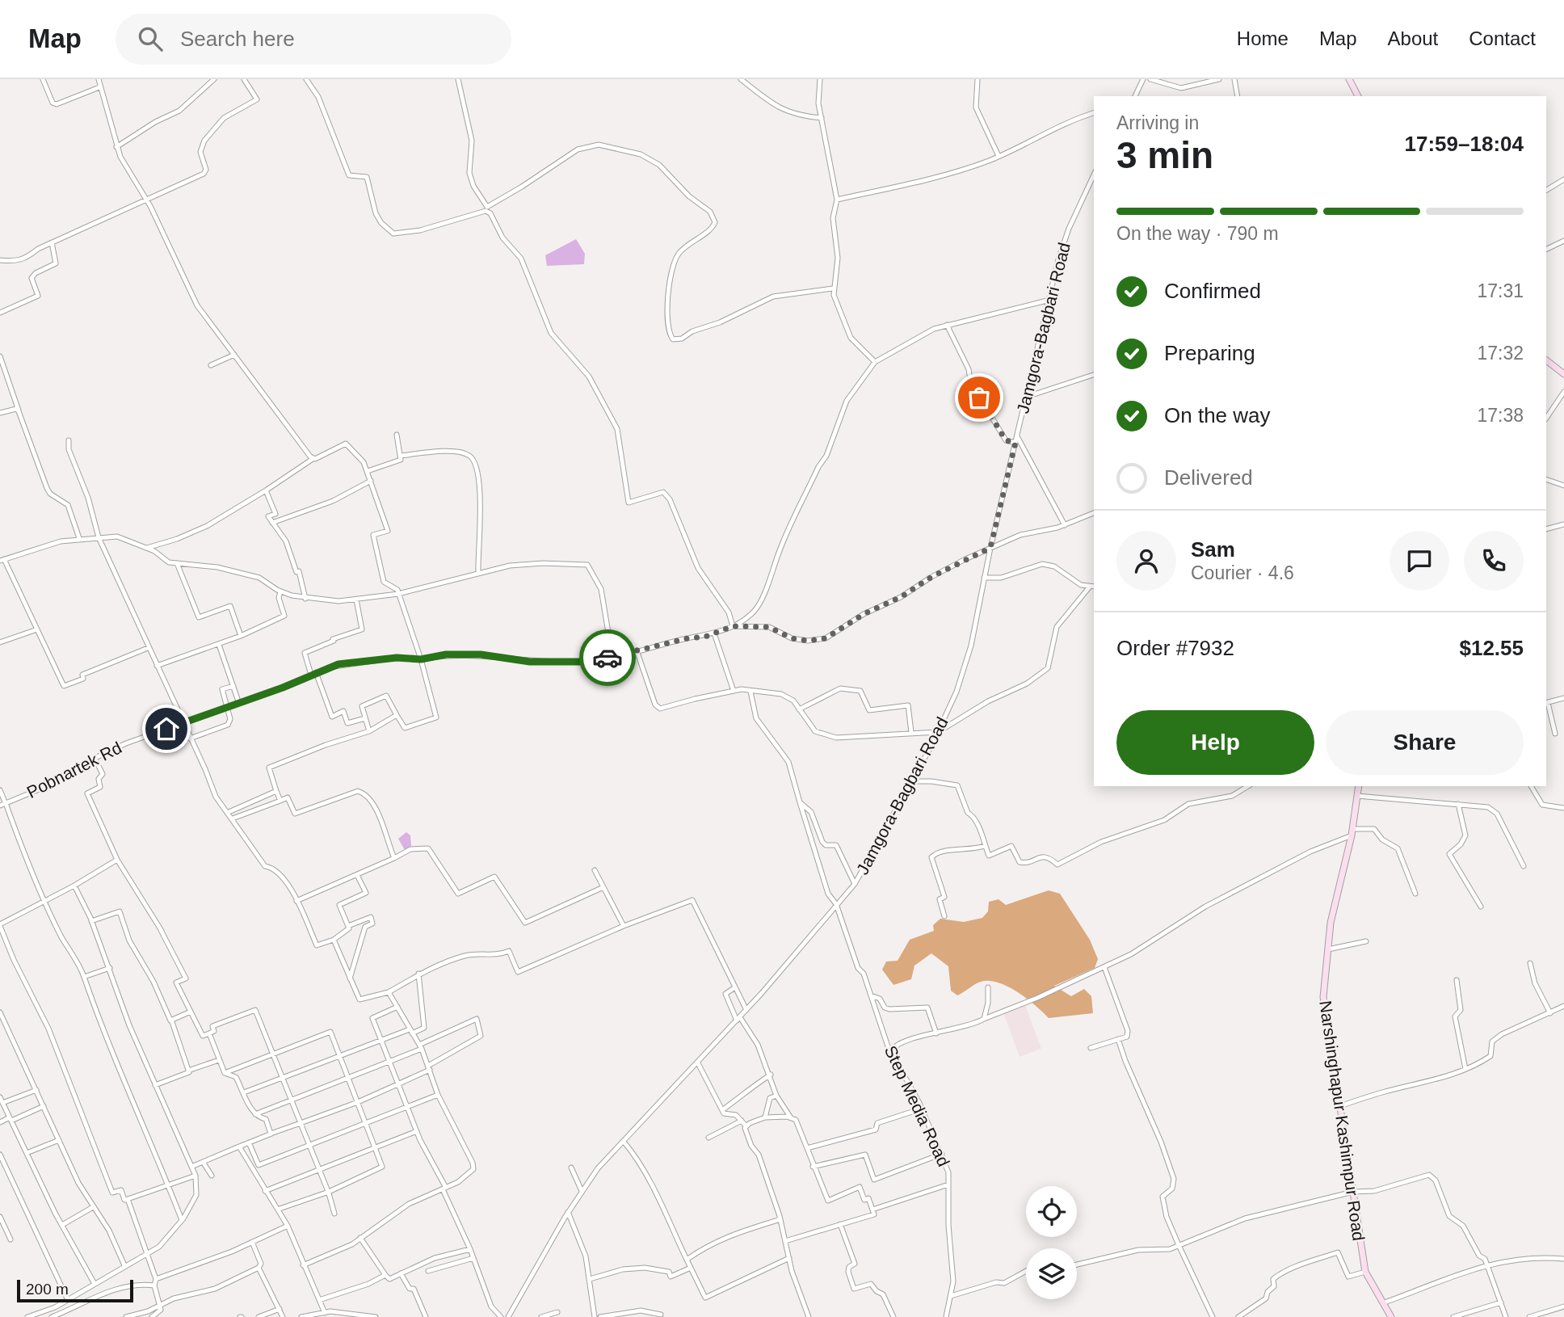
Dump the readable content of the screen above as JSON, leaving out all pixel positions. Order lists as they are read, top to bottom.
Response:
{
  "streets": {
    "street": [
      "Jamgora-Bagbari Road",
      "Pobnartek Rd",
      "Step Media Road",
      "Narshinghapur Kashimpur Road"
    ]
  },
  "crossings": [
    ["Jamgora-Bagbari Road", "Step Media Road"]
  ],
  "scale_bar": "200 m",
  "page": {
    "header": "Map",
    "search": "Search here",
    "nav": [
      "Home",
      "Map",
      "About",
      "Contact"
    ],
    "heading": ["3 min", "Arriving in", "17:59–18:04"],
    "panel": [
      "Sam",
      "Courier · 4.6",
      "Order #7932",
      "$12.55"
    ],
    "bar": "On the way · 790 m",
    "list": [
      ["Confirmed", "17:31"],
      ["Preparing", "17:32"],
      ["On the way", "17:38"],
      "Delivered"
    ],
    "buttons": ["Help", "Share"],
    "scale": "200 m"
  }
}
